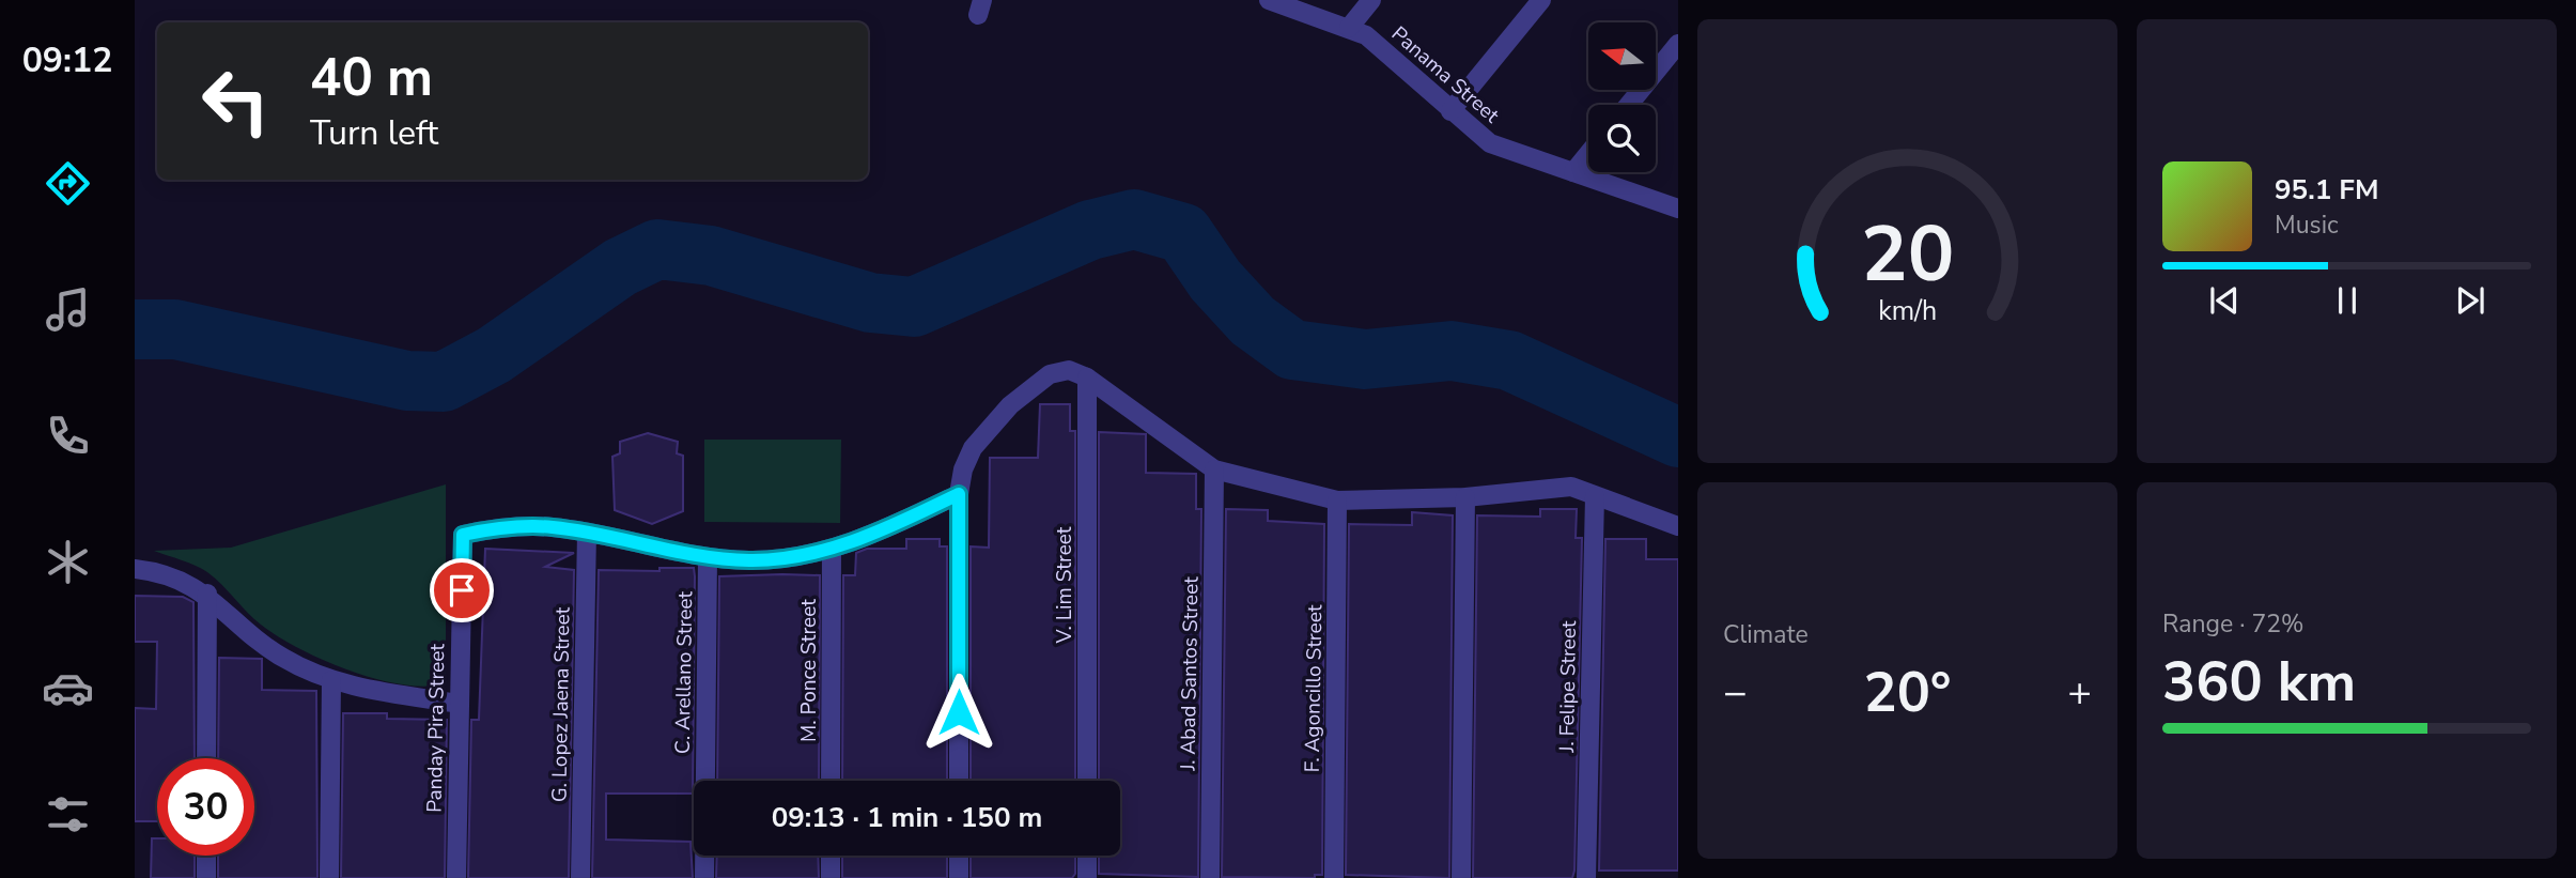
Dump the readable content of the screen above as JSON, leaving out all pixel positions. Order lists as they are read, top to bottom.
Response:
{
  "streets": {
    "street": [
      "Panama Street",
      "V. Lim Street",
      "M. Ponce Street",
      "C. Arellano Street",
      "J. Abad Santos Street",
      "J. Felipe Street",
      "F. Agoncillo Street",
      "G. Lopez Jaena Street",
      "Panday Pira Street"
    ]
  },
  "crossings": [
    ["G. Lopez Jaena Street", "Panday Pira Street"]
  ],
  "north": "left",
  "page": {
    "tabs": "09:12",
    "turn": ["40 m", "Turn left"],
    "song": ["95.1 FM", "Music"],
    "tile": [
      "Climate",
      ["Range · 72%", "360 km"]
    ],
    "heat": ["−", "20°", "+"],
    "limit": "30",
    "trip": "09:13 · 1 min · 150 m",
    "gauge": ["20", "km/h"]
  }
}
